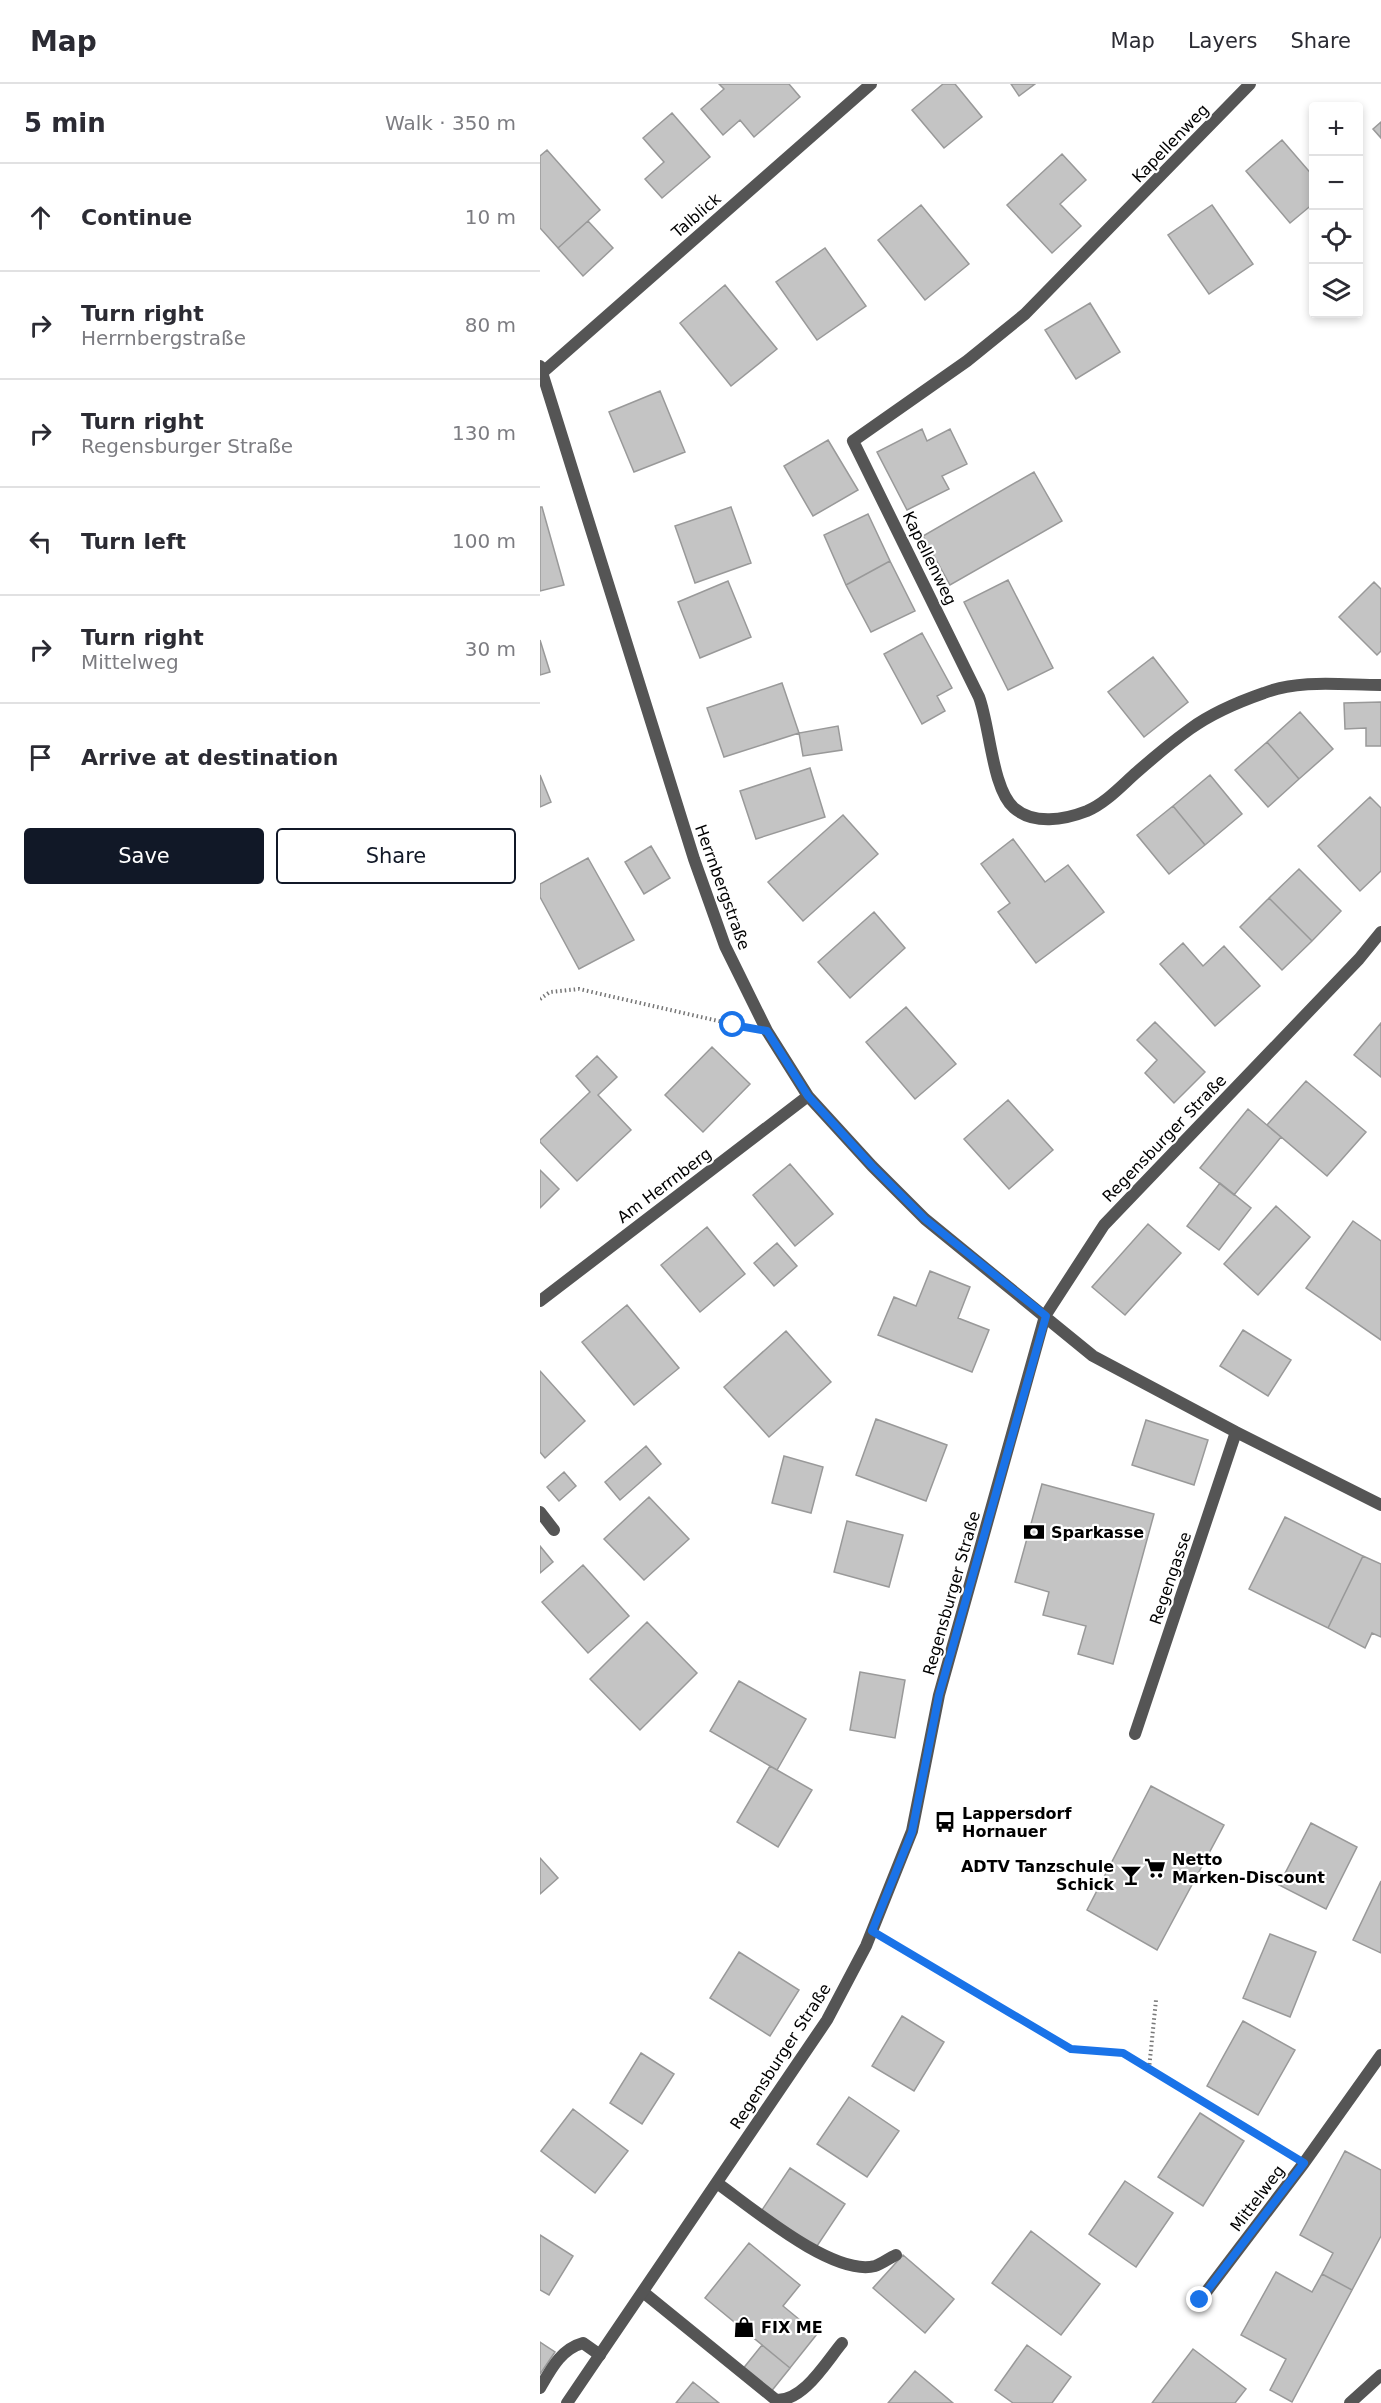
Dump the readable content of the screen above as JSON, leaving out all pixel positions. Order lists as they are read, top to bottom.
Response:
{
  "streets": {
    "street": [
      "Kapellenweg",
      "Talblick",
      "Herrnbergstraße",
      "Regensburger Straße",
      "Am Herrnberg",
      "Regengasse",
      "Mittelweg"
    ]
  },
  "crossings": [
    ["Talblick", "Herrnbergstraße"],
    ["Herrnbergstraße", "Regensburger Straße"],
    ["Herrnbergstraße", "Am Herrnberg"]
  ],
  "places": {
    "bank": ["Sparkasse"],
    "bus stop": ["Lappersdorf Hornauer"],
    "supermarket": ["Netto Marken-Discount"],
    "bar": ["ADTV Tanzschule Schick"],
    "shop": ["FIX ME"]
  },
  "page": {
    "header": "Map",
    "nav": ["Map", "Layers", "Share"],
    "heading": ["5 min", "Walk · 350 m"],
    "map_buttons": ["+", "−"],
    "list": [
      ["Continue", "10 m"],
      ["Turn right", "Herrnbergstraße", "80 m"],
      ["Turn right", "Regensburger Straße", "130 m"],
      ["Turn left", "100 m"],
      ["Turn right", "Mittelweg", "30 m"],
      "Arrive at destination"
    ],
    "buttons": ["Save", "Share"]
  }
}
